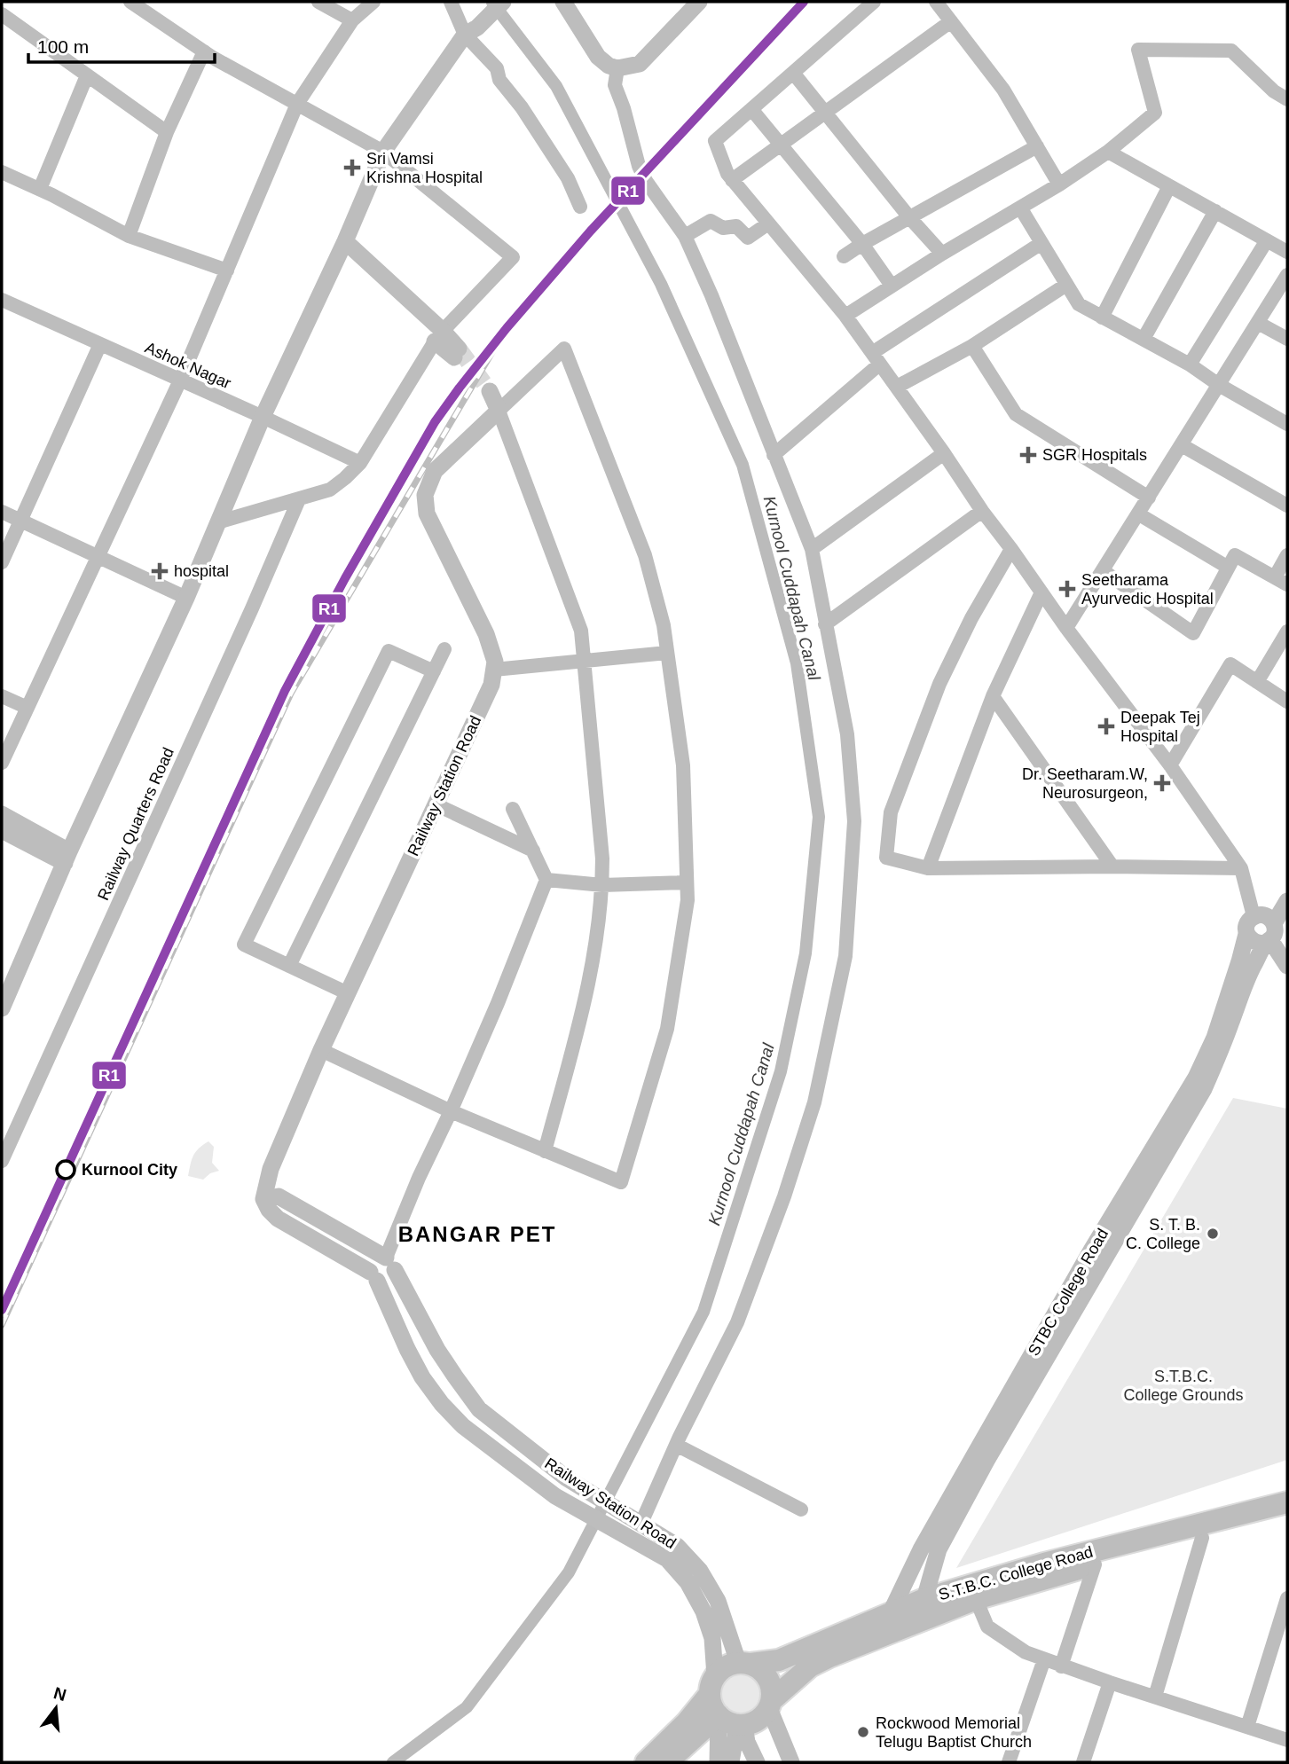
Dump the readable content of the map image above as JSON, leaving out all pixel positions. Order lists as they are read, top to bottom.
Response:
{
  "streets": {
    "main road": ["S.T.B.C. College Road"],
    "street": [
      "Ashok Nagar",
      "Railway Station Road",
      "Railway Quarters Road",
      "STBC College Road"
    ]
  },
  "crossings": [
    ["Railway Station Road", "S.T.B.C. College Road"],
    ["STBC College Road", "S.T.B.C. College Road"]
  ],
  "districts": ["BANGAR PET"],
  "water": ["Kurnool Cuddapah Canal"],
  "parks": ["S.T.B.C. College Grounds"],
  "places": {
    "health": [
      "Sri Vamsi Krishna Hospital",
      "SGR Hospitals",
      "hospital",
      "Seetharama Ayurvedic Hospital",
      "Deepak Tej Hospital",
      "Dr. Seetharam.W, Neurosurgeon,"
    ],
    "other": ["Kurnool City", "S. T. B. C. College", "Rockwood Memorial Telugu Baptist Church"]
  },
  "lines": ["transit line R1"],
  "scale_bar": "100 m",
  "north": "top"
}
